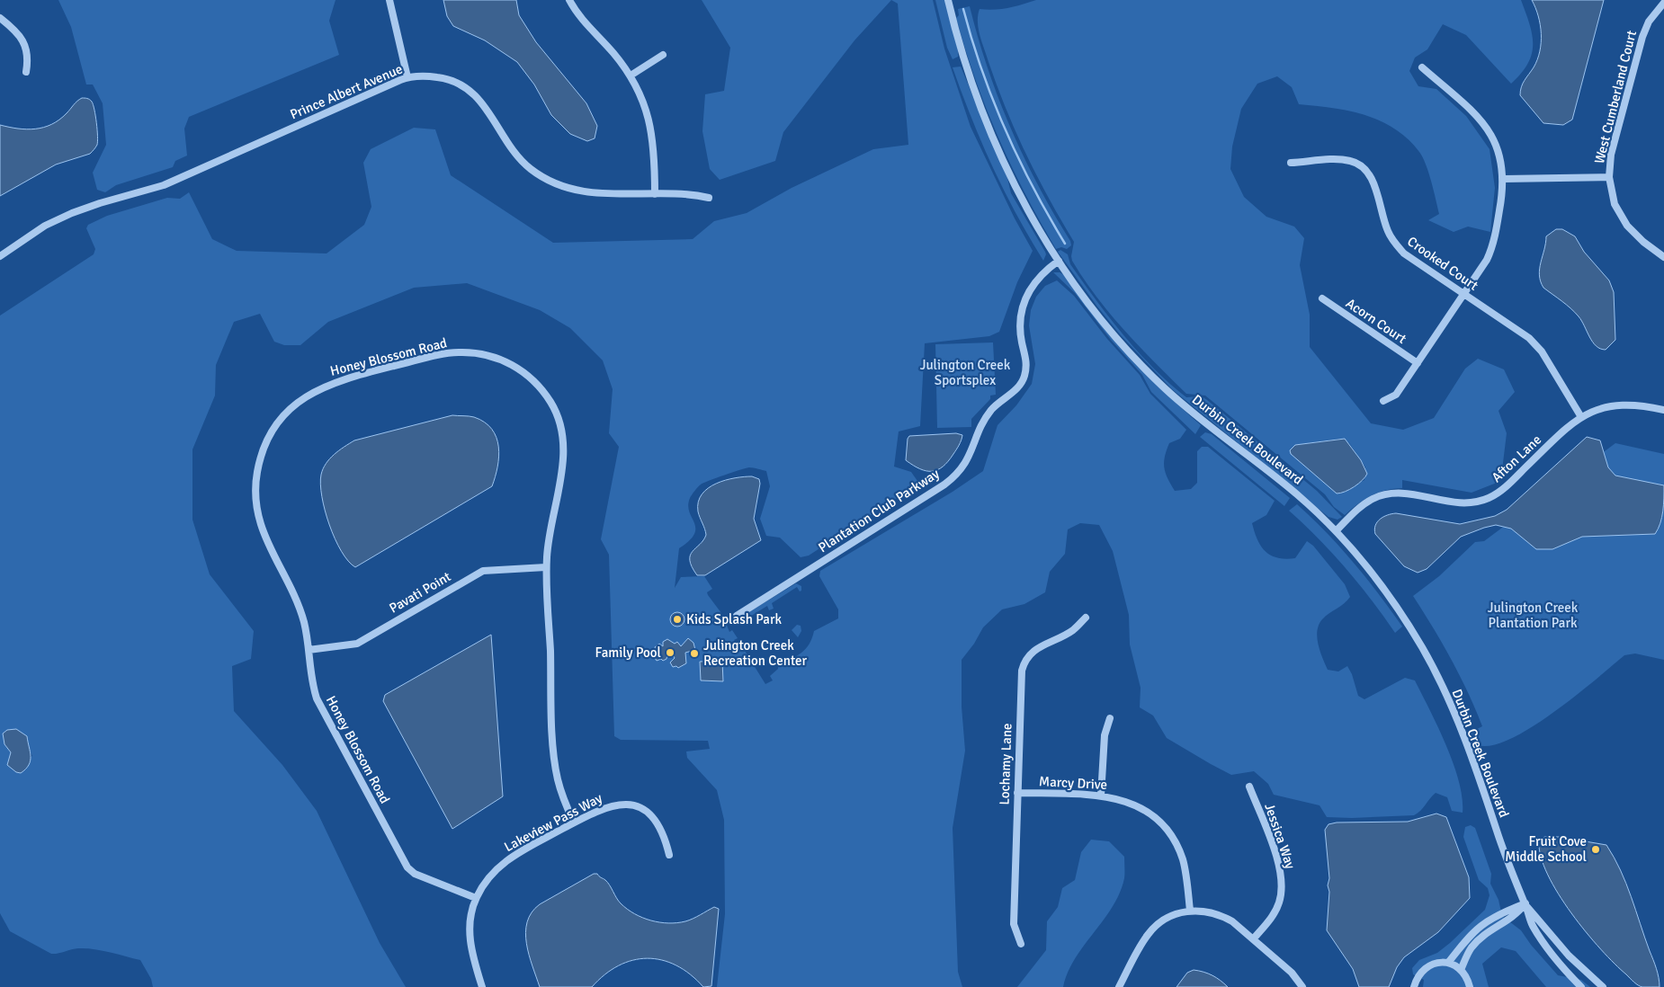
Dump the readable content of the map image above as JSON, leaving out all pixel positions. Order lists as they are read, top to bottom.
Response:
{
  "streets": {
    "street": [
      "Prince Albert Avenue",
      "West Cumberland Court",
      "Crooked Court",
      "Acorn Court",
      "Honey Blossom Road",
      "Durbin Creek Boulevard",
      "Afton Lane",
      "Plantation Club Parkway",
      "Pavati Point",
      "Lochamy Lane",
      "Marcy Drive",
      "Lakeview Pass Way",
      "Jessica Way"
    ]
  },
  "crossings": [
    ["Crooked Court", "Afton Lane"],
    ["Honey Blossom Road", "Pavati Point"],
    ["Honey Blossom Road", "Lakeview Pass Way"],
    ["Durbin Creek Boulevard", "Afton Lane"],
    ["Durbin Creek Boulevard", "Plantation Club Parkway"],
    ["Lochamy Lane", "Marcy Drive"]
  ],
  "parks": ["Julington Creek Sportsplex", "Julington Creek Plantation Park"],
  "places": [
    "Kids Splash Park",
    "Family Pool",
    "Julington Creek Recreation Center",
    "Fruit Cove Middle School"
  ]
}
